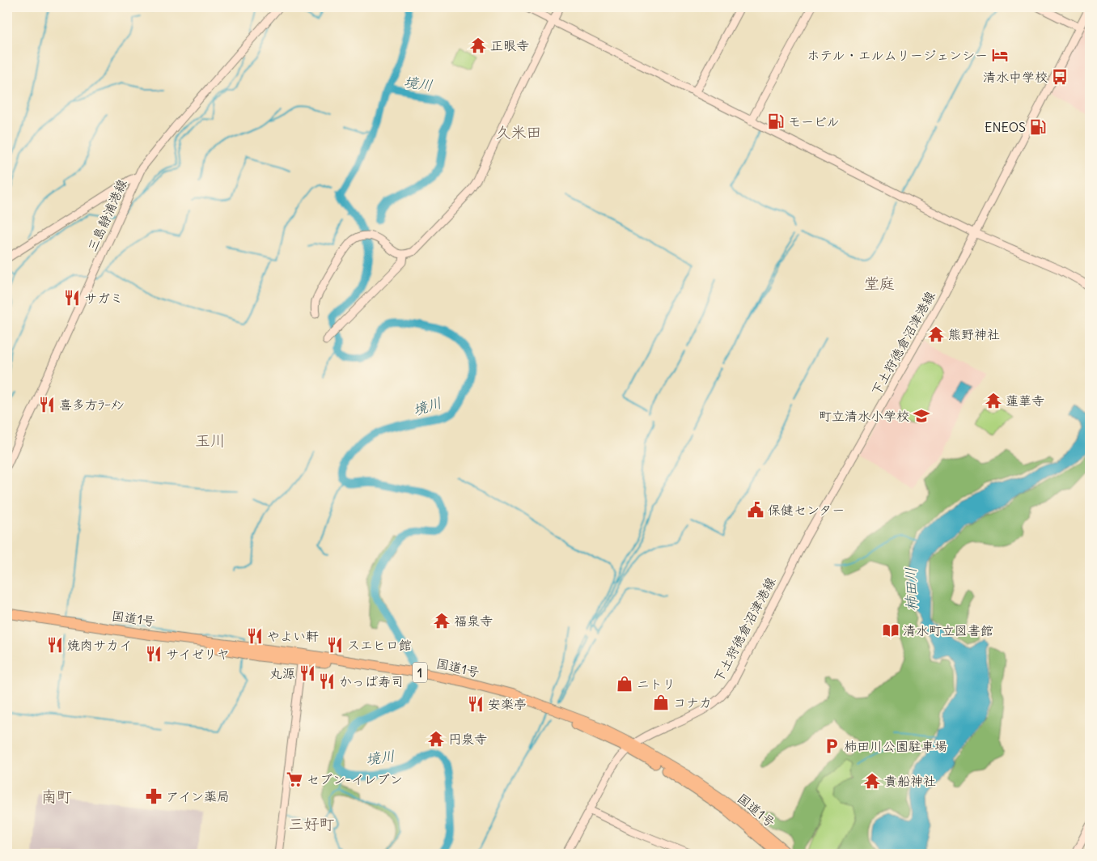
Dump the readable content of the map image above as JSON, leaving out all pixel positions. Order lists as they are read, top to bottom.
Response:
{
  "streets": {
    "highway": ["国道1号", "1"],
    "street": ["三島静浦港線", "下土狩徳倉沼津港線"]
  },
  "crossings": [
    ["下土狩徳倉沼津港線", "国道1号"]
  ],
  "districts": [
    "久米田",
    "堂庭",
    "玉川",
    "南町",
    "三好町"
  ],
  "water": ["境川", "柿田川"],
  "places": {
    "temple": [
      "正眼寺",
      "熊野神社",
      "蓮華寺",
      "福泉寺",
      "円泉寺",
      "貴船神社"
    ],
    "hotel": ["ホテル・エルムリージェンシー"],
    "bus stop": ["清水中学校"],
    "fuel station": ["モービル", "ENEOS"],
    "restaurant": [
      "サガミ",
      "喜多方ﾗｰﾒﾝ",
      "やよい軒",
      "焼肉サカイ",
      "スエヒロ館",
      "サイゼリヤ",
      "丸源",
      "かっぱ寿司",
      "安楽亭"
    ],
    "school or university": ["町立清水小学校"],
    "public building": ["保健センター"],
    "library": ["清水町立図書館"],
    "shop": ["ニトリ", "コナカ"],
    "parking": ["柿田川公園駐車場"],
    "supermarket": ["セブン-イレブン"],
    "pharmacy": ["アイン薬局"]
  }
}
